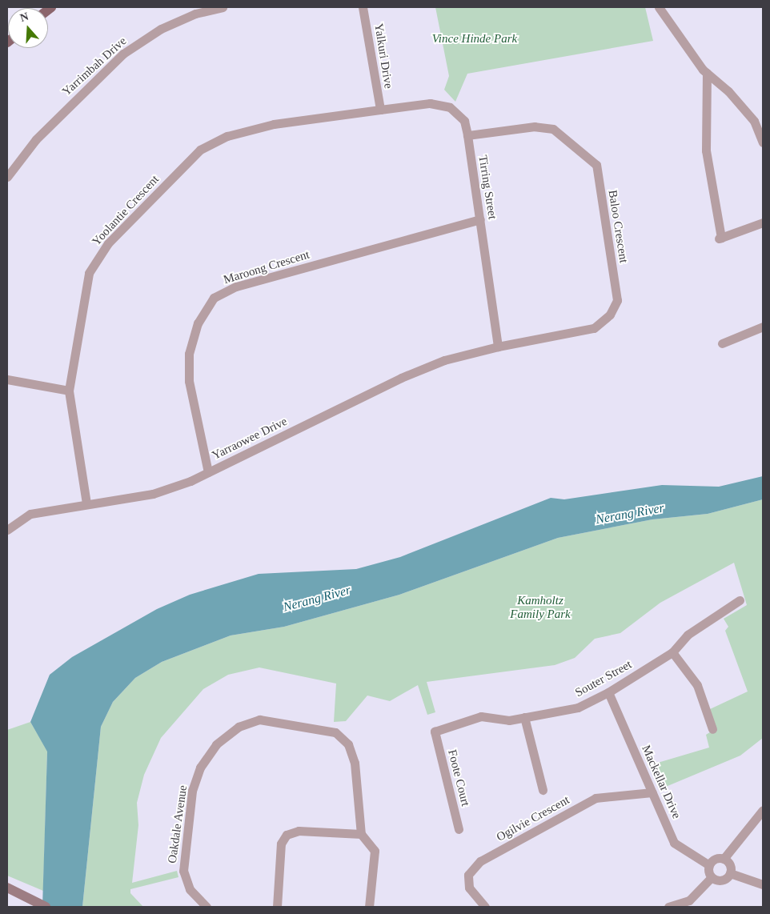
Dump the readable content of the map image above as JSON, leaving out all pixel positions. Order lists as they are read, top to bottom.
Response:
{
  "streets": {
    "street": [
      "Yalkuri Drive",
      "Yarrimbah Drive",
      "Tirring Street",
      "Yoolantie Crescent",
      "Baloo Crescent",
      "Maroong Crescent",
      "Yarraowee Drive",
      "Souter Street",
      "Foote Court",
      "Mackellar Drive",
      "Ogilvie Crescent",
      "Oakdale Avenue"
    ]
  },
  "crossings": [
    ["Yalkuri Drive", "Tirring Street"],
    ["Yalkuri Drive", "Yoolantie Crescent"],
    ["Tirring Street", "Yoolantie Crescent"],
    ["Tirring Street", "Baloo Crescent"],
    ["Tirring Street", "Maroong Crescent"],
    ["Tirring Street", "Yarraowee Drive"],
    ["Yoolantie Crescent", "Yarraowee Drive"],
    ["Baloo Crescent", "Yarraowee Drive"],
    ["Maroong Crescent", "Yarraowee Drive"],
    ["Souter Street", "Foote Court"],
    ["Souter Street", "Mackellar Drive"],
    ["Mackellar Drive", "Ogilvie Crescent"]
  ],
  "water": ["Nerang River"],
  "parks": ["Vince Hinde Park", "Kamholtz Family Park"],
  "north": "top"
}
